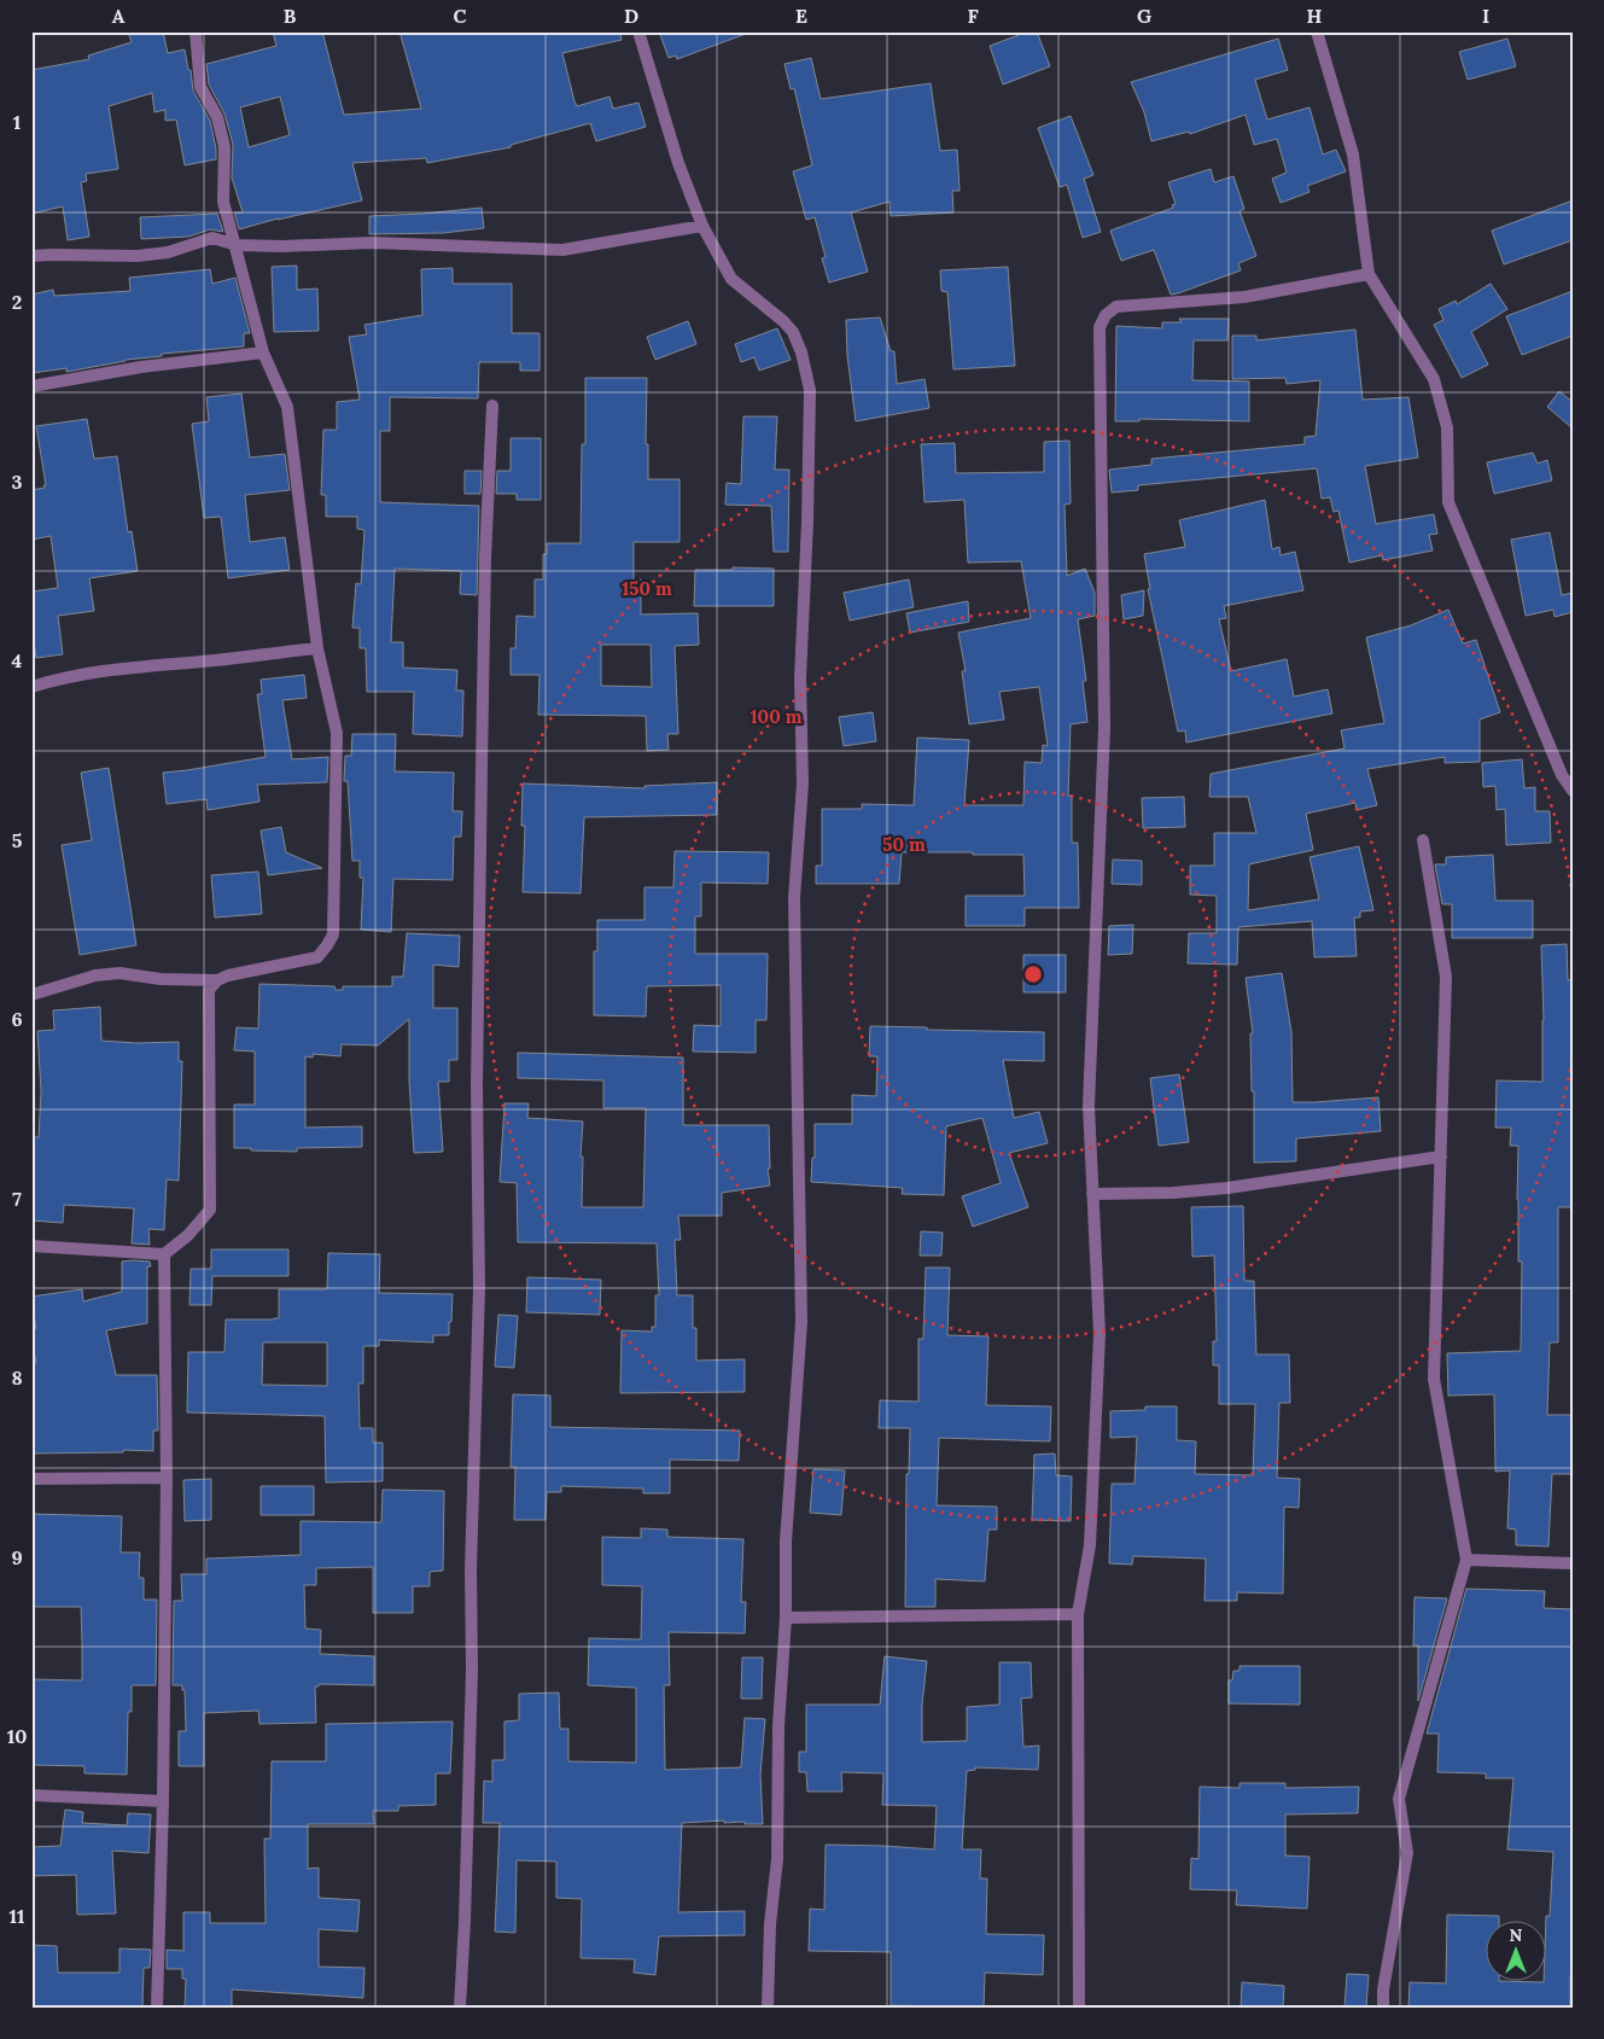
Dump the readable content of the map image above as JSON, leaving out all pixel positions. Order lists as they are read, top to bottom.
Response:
{
  "north": "top",
  "grid": {
    "columns": [
      "A",
      "B",
      "C",
      "D",
      "E",
      "F",
      "G",
      "H",
      "I"
    ],
    "rows": [
      "1",
      "2",
      "3",
      "4",
      "5",
      "6",
      "7",
      "8",
      "9",
      "10",
      "11"
    ]
  },
  "rings": ["150 m", "100 m", "50 m"]
}
